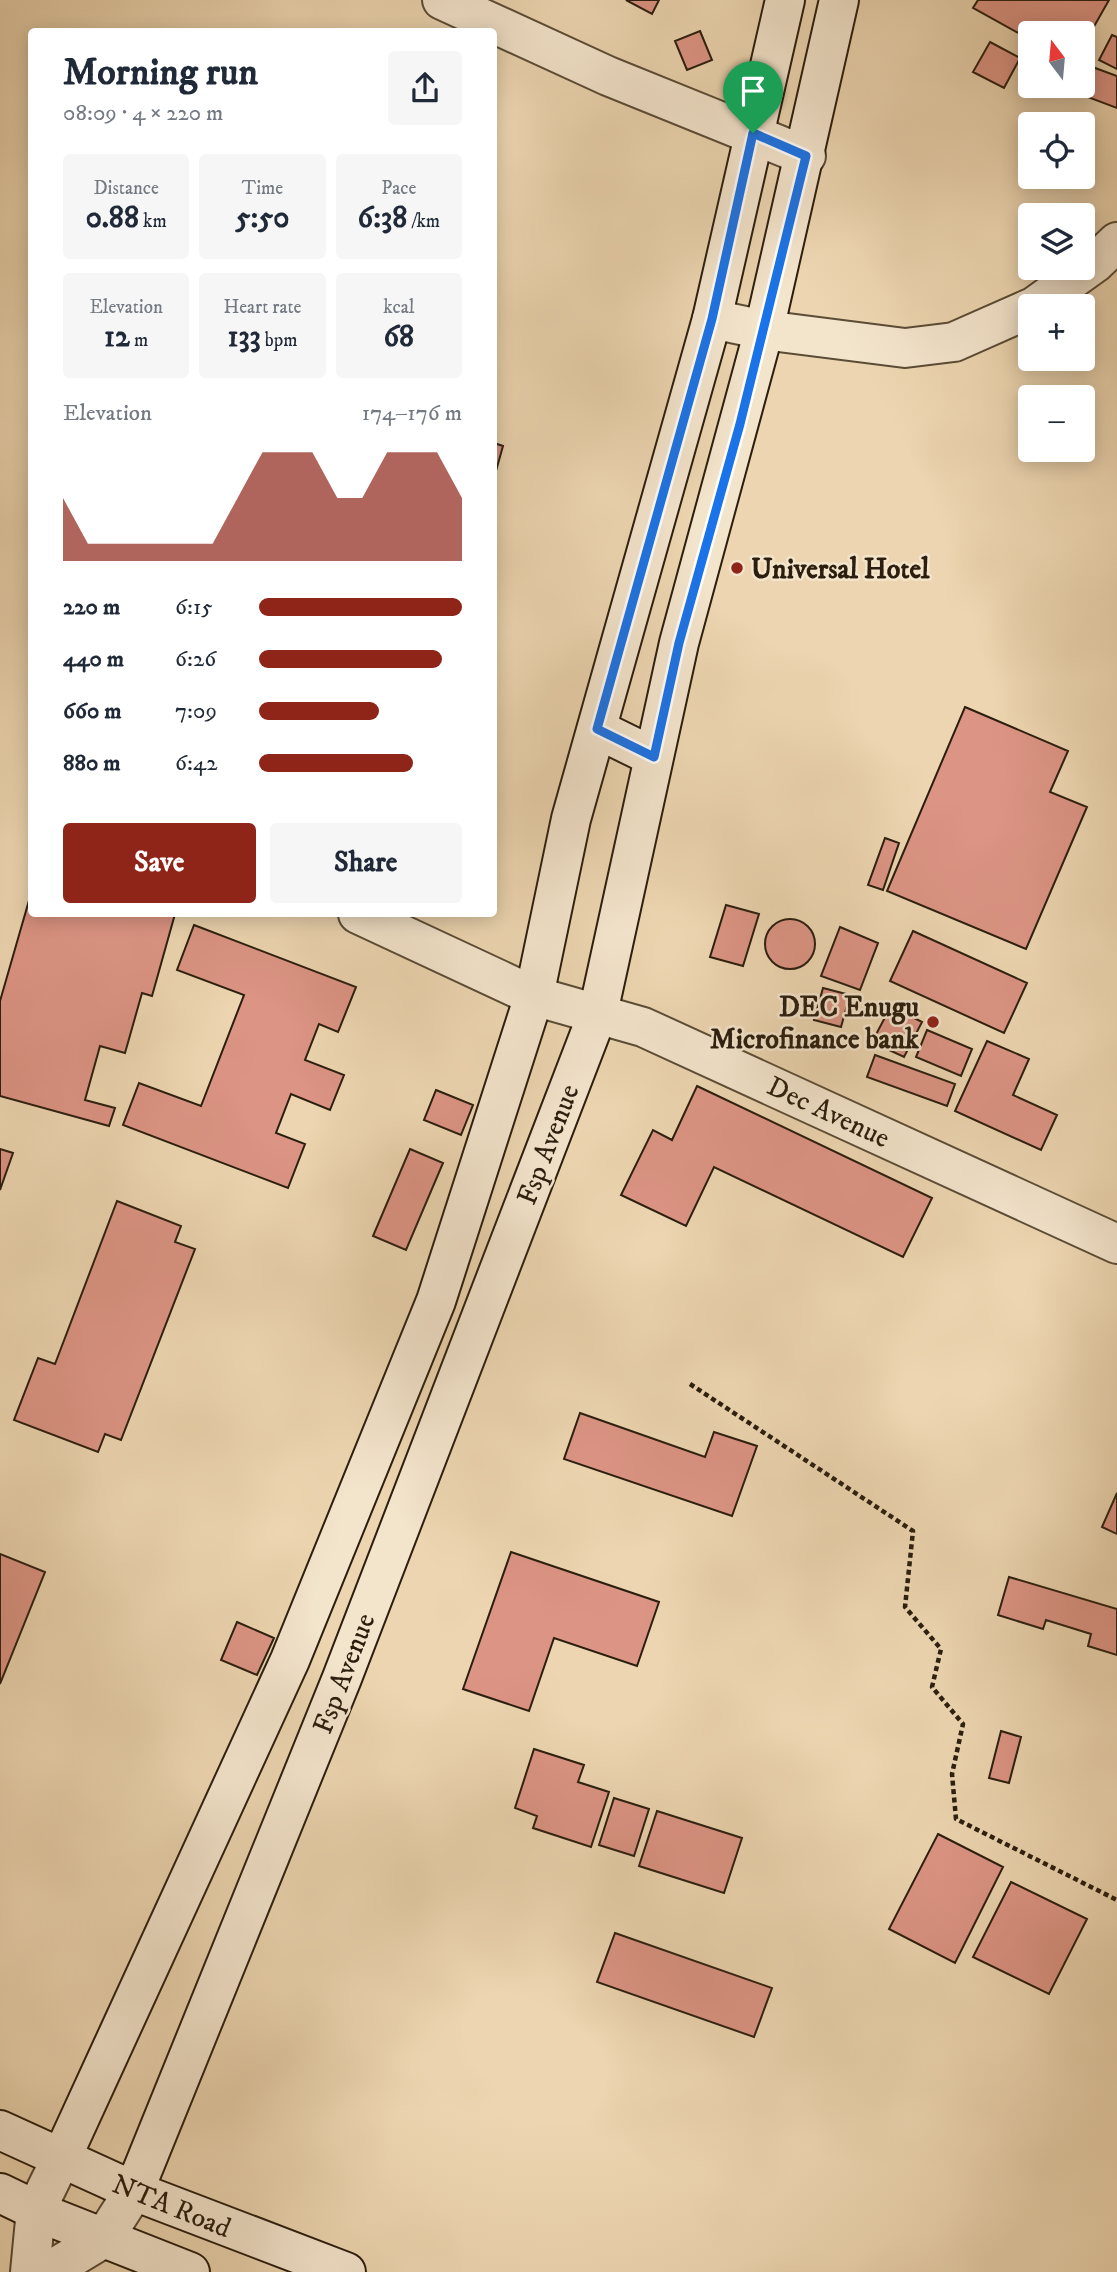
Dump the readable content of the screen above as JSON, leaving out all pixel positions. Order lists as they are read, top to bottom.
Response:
{
  "streets": {
    "main road": ["Dec Avenue", "Fsp Avenue", "NTA Road"]
  },
  "crossings": [
    ["Dec Avenue", "Fsp Avenue"],
    ["Fsp Avenue", "NTA Road"]
  ],
  "places": ["Universal Hotel", "DEC Enugu Microfinance bank"],
  "north": "top",
  "page": {
    "map_buttons": ["+", "−"],
    "heading": ["Morning run", "08:09 · 4 × 220 m"],
    "stats": [
      ["Distance", "0.88 km"],
      ["Time", "5:50"],
      ["Pace", "6:38 /km"],
      ["Elevation", "12 m"],
      ["Heart rate", "133 bpm"],
      ["kcal", "68"]
    ],
    "chart": ["Elevation", "174–176 m"],
    "list": [
      {
        "name": "220 m",
        "note": "6:15"
      },
      {
        "name": "440 m",
        "note": "6:26"
      },
      {
        "name": "660 m",
        "note": "7:09"
      },
      {
        "name": "880 m",
        "note": "6:42"
      }
    ],
    "buttons": ["Save", "Share"]
  }
}
